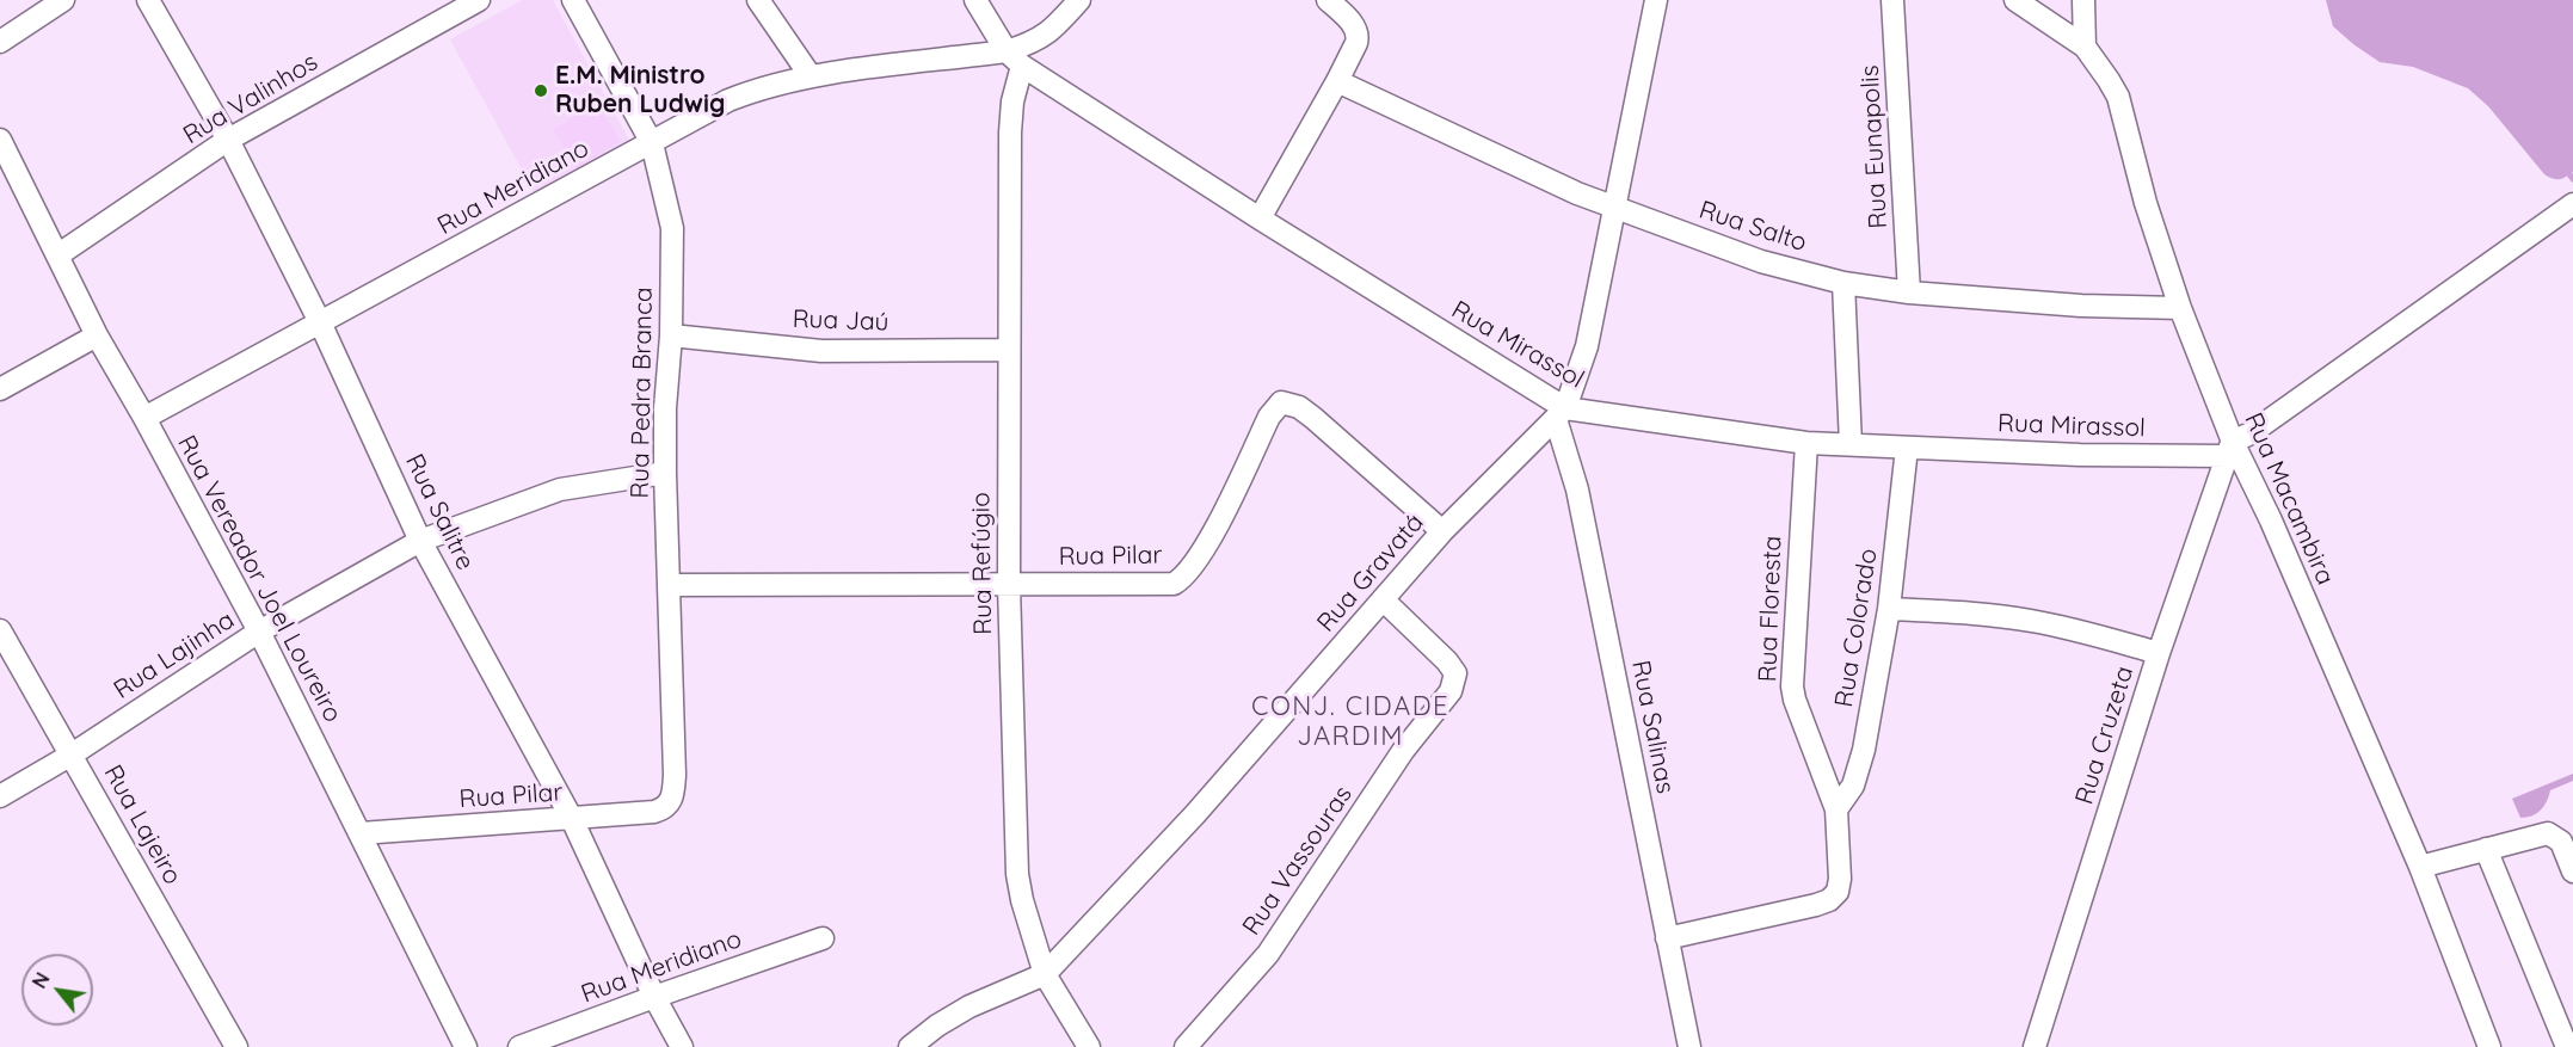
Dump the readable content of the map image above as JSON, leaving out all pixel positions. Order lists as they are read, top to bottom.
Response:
{
  "streets": {
    "street": [
      "Rua Valinhos",
      "Rua Eunapolis",
      "Rua Meridiano",
      "Rua Salto",
      "Rua Jaú",
      "Rua Mirassol",
      "Rua Pedra Branca",
      "Rua Macambira",
      "Rua Salitre",
      "Rua Pilar",
      "Rua Refúgio",
      "Rua Gravatá",
      "Rua Vereador Joel Loureiro",
      "Rua Floresta",
      "Rua Colorado",
      "Rua Lajinha",
      "Rua Salinas",
      "Rua Cruzeta",
      "Rua Lajeiro",
      "Rua Vassouras"
    ]
  },
  "crossings": [
    ["Rua Valinhos", "Rua Salitre"],
    ["Rua Valinhos", "Rua Vereador Joel Loureiro"],
    ["Rua Eunapolis", "Rua Salto"],
    ["Rua Meridiano", "Rua Mirassol"],
    ["Rua Meridiano", "Rua Pedra Branca"],
    ["Rua Meridiano", "Rua Salitre"],
    ["Rua Meridiano", "Rua Refúgio"],
    ["Rua Meridiano", "Rua Vereador Joel Loureiro"],
    ["Rua Salto", "Rua Macambira"],
    ["Rua Salto", "Rua Gravatá"],
    ["Rua Jaú", "Rua Pedra Branca"],
    ["Rua Jaú", "Rua Refúgio"],
    ["Rua Mirassol", "Rua Macambira"],
    ["Rua Mirassol", "Rua Refúgio"],
    ["Rua Mirassol", "Rua Gravatá"],
    ["Rua Mirassol", "Rua Floresta"],
    ["Rua Mirassol", "Rua Colorado"],
    ["Rua Mirassol", "Rua Salinas"],
    ["Rua Mirassol", "Rua Cruzeta"],
    ["Rua Pedra Branca", "Rua Pilar"],
    ["Rua Pedra Branca", "Rua Lajinha"],
    ["Rua Macambira", "Rua Cruzeta"],
    ["Rua Salitre", "Rua Pilar"],
    ["Rua Salitre", "Rua Lajinha"],
    ["Rua Pilar", "Rua Refúgio"],
    ["Rua Pilar", "Rua Gravatá"],
    ["Rua Pilar", "Rua Vereador Joel Loureiro"],
    ["Rua Refúgio", "Rua Gravatá"],
    ["Rua Gravatá", "Rua Salinas"],
    ["Rua Gravatá", "Rua Vassouras"],
    ["Rua Vereador Joel Loureiro", "Rua Lajinha"],
    ["Rua Floresta", "Rua Colorado"],
    ["Rua Floresta", "Rua Salinas"],
    ["Rua Lajinha", "Rua Lajeiro"]
  ],
  "districts": ["CONJ. CIDADE JARDIM"],
  "places": ["E.M. Ministro Ruben Ludwig"],
  "north": "top left"
}
